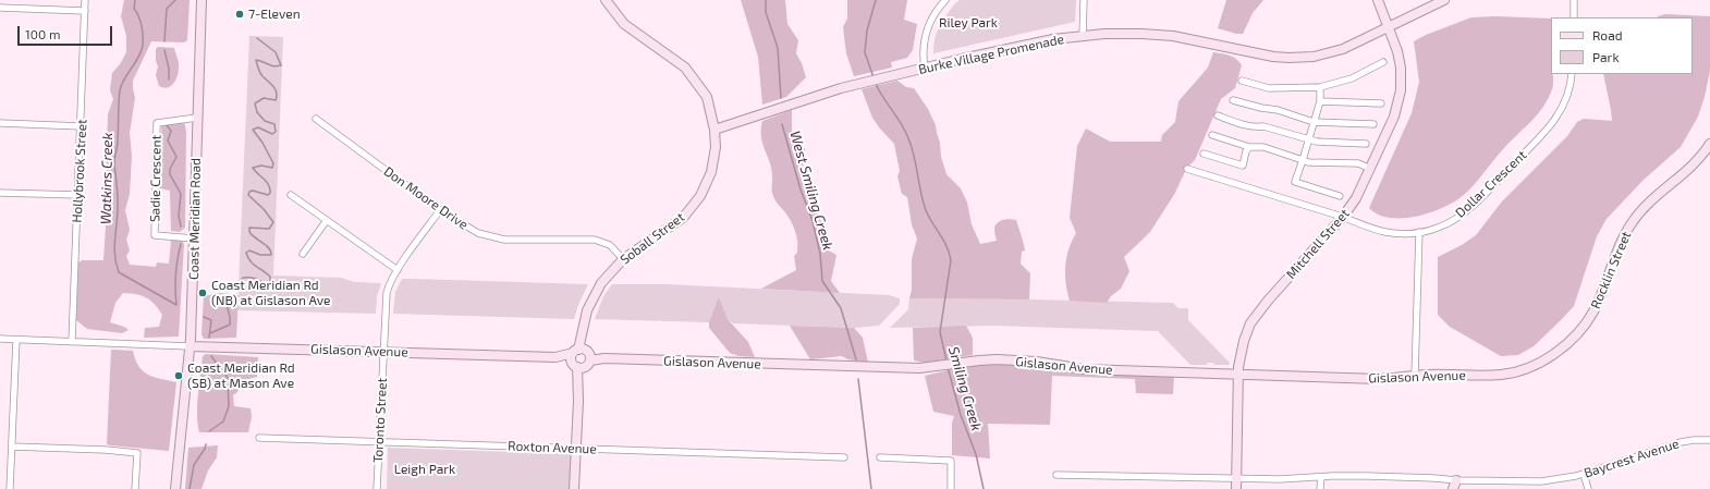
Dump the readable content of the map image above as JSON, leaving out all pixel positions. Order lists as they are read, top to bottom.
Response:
{
  "streets": {
    "street": [
      "Burke Village Promenade",
      "Hollybrook Street",
      "Sadie Crescent",
      "Dollar Crescent",
      "Don Moore Drive",
      "Coast Meridian Road",
      "Soball Street",
      "Mitchell Street",
      "Rocklin Street",
      "Gislason Avenue",
      "Toronto Street",
      "Roxton Avenue",
      "Baycrest Avenue"
    ]
  },
  "crossings": [
    ["Burke Village Promenade", "Soball Street"],
    ["Burke Village Promenade", "Mitchell Street"],
    ["Sadie Crescent", "Coast Meridian Road"],
    ["Dollar Crescent", "Mitchell Street"],
    ["Don Moore Drive", "Soball Street"],
    ["Don Moore Drive", "Toronto Street"],
    ["Coast Meridian Road", "Gislason Avenue"],
    ["Soball Street", "Gislason Avenue"],
    ["Soball Street", "Roxton Avenue"],
    ["Mitchell Street", "Gislason Avenue"],
    ["Mitchell Street", "Baycrest Avenue"],
    ["Rocklin Street", "Gislason Avenue"],
    ["Gislason Avenue", "Toronto Street"],
    ["Toronto Street", "Roxton Avenue"]
  ],
  "water": ["Watkins Creek", "West Smiling Creek", "Smiling Creek"],
  "parks": ["Riley Park", "Leigh Park"],
  "places": ["7-Eleven", "Coast Meridian Rd (NB) at Gislason Ave", "Coast Meridian Rd (SB) at Mason Ave"],
  "legend": ["Road", "Park"],
  "scale_bar": "100 m"
}
